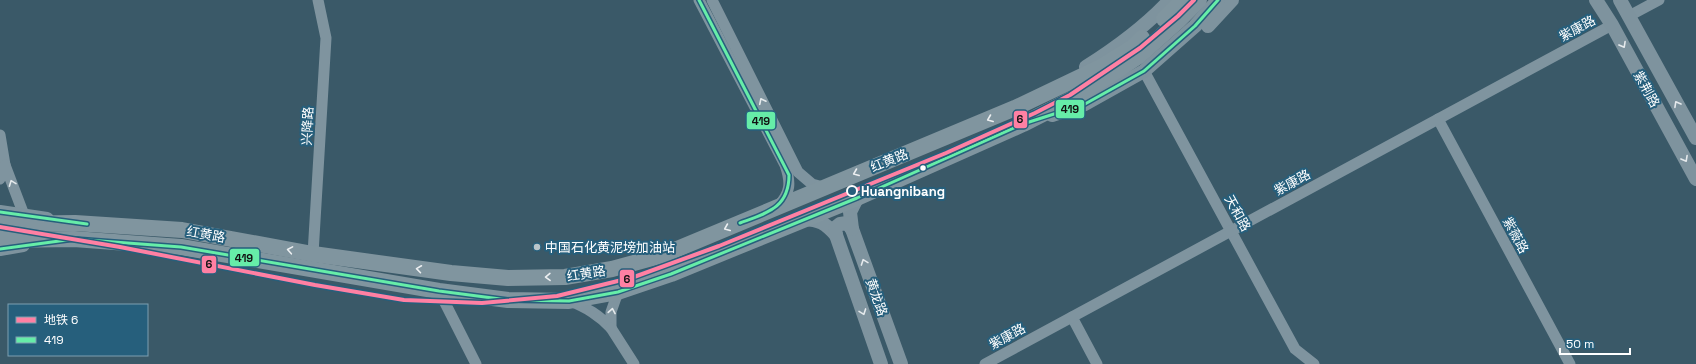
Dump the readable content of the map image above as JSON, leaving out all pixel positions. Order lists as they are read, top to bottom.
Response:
{
  "streets": {
    "highway": ["红黄路"],
    "main road": ["紫荆路", "黄龙路"],
    "street": [
      "紫康路",
      "兴降路",
      "天和路",
      "紫薇路"
    ]
  },
  "crossings": [
    ["紫康路", "紫荆路"],
    ["紫康路", "天和路"],
    ["紫康路", "紫薇路"],
    ["兴降路", "红黄路"],
    ["红黄路", "黄龙路"]
  ],
  "places": ["Huangnibang", "中国石化黄泥塝加油站"],
  "lines": ["metro line 6", "transit line 419"],
  "legend": ["地铁 6", "419"],
  "scale_bar": "50 m"
}
